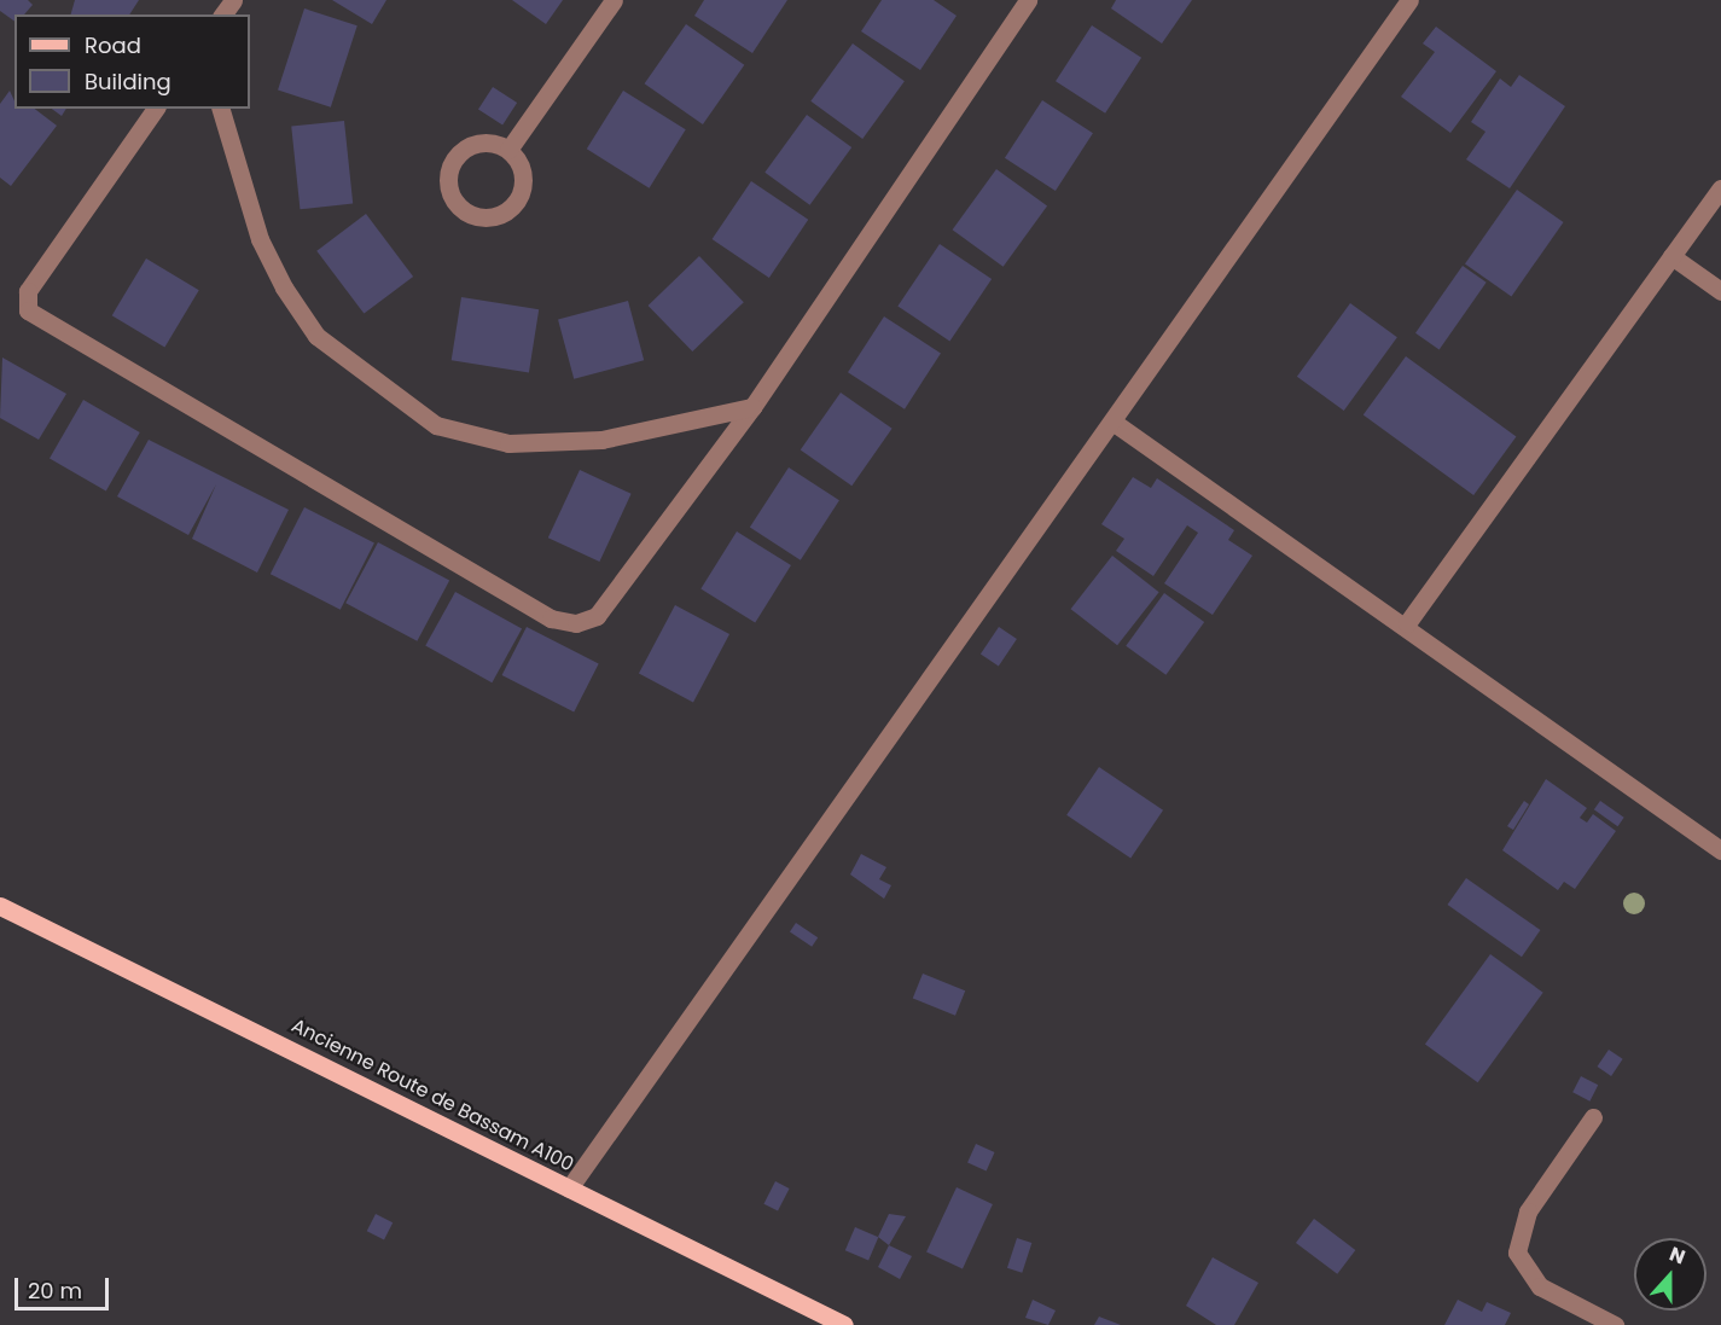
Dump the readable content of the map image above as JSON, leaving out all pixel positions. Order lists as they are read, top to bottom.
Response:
{
  "streets": {
    "main road": ["Ancienne Route de Bassam A100"]
  },
  "legend": ["Road", "Building"],
  "scale_bar": "20 m",
  "north": "top"
}
